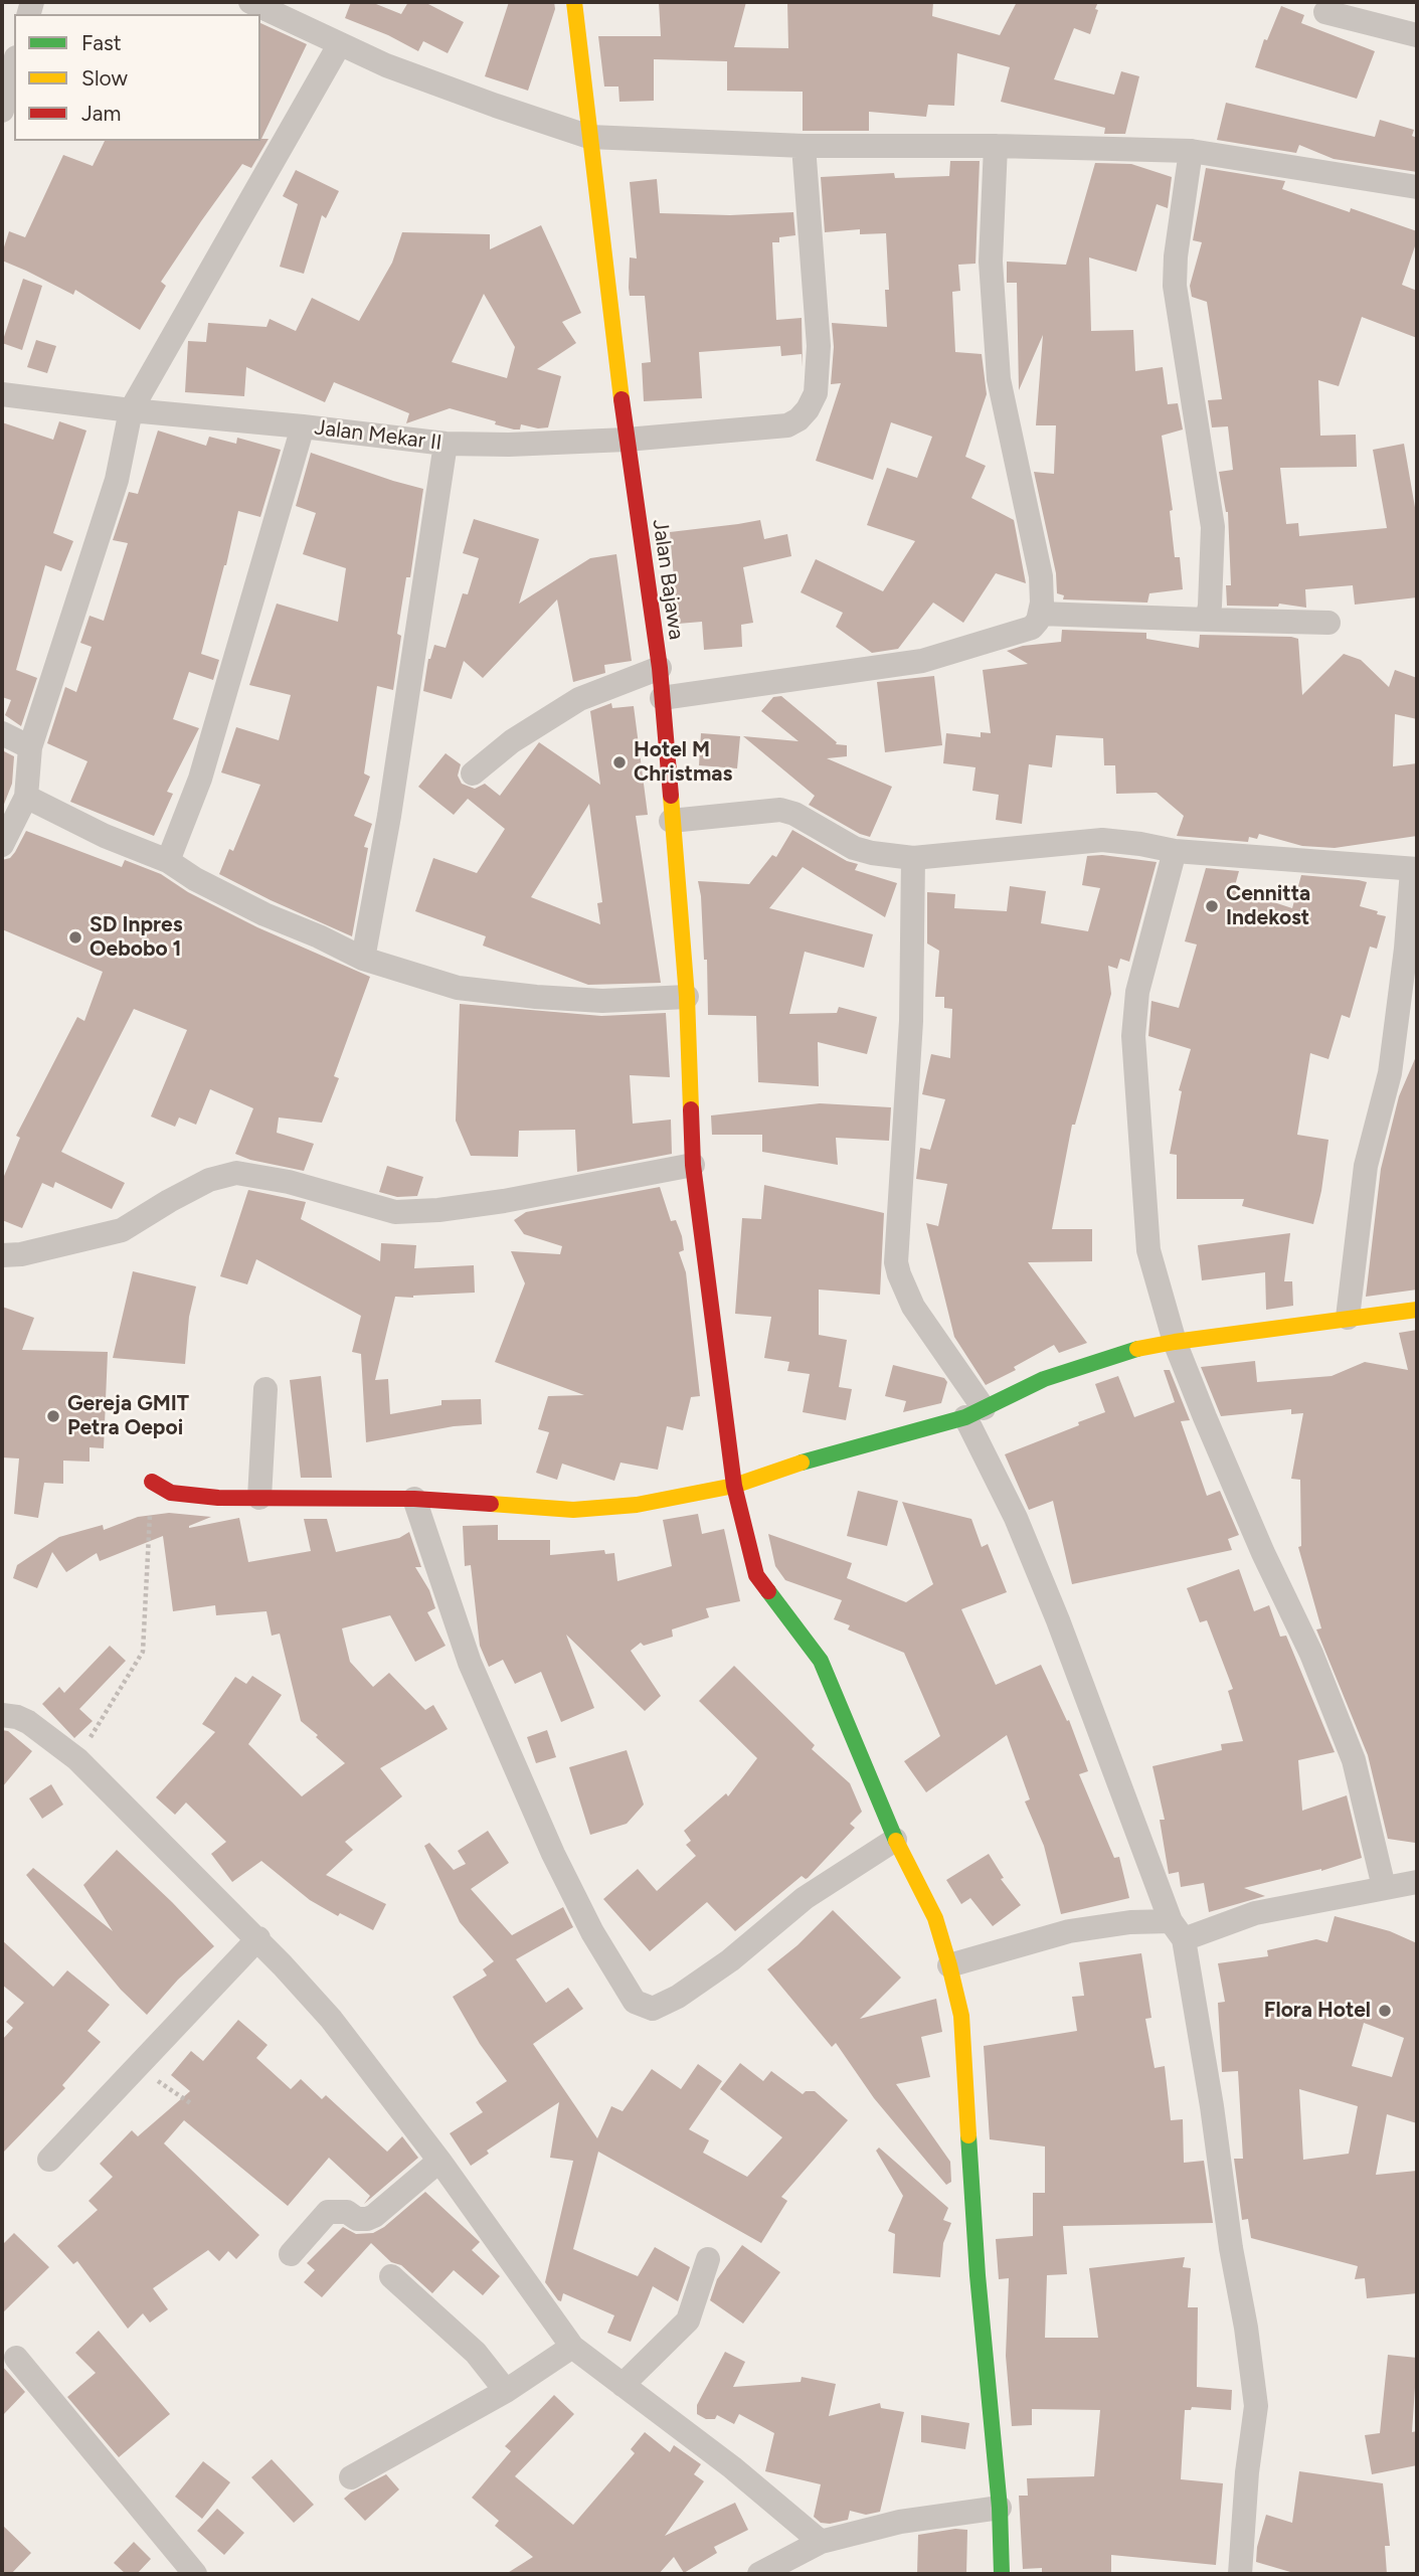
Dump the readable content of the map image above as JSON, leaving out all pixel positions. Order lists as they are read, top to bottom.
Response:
{
  "streets": {
    "street": ["Jalan Mekar II", "Jalan Bajawa"]
  },
  "crossings": [
    ["Jalan Mekar II", "Jalan Bajawa"]
  ],
  "places": [
    "Hotel M Christmas",
    "Cennitta Indekost",
    "SD Inpres Oebobo 1",
    "Gereja GMIT Petra Oepoi",
    "Flora Hotel"
  ],
  "legend": ["Fast", "Slow", "Jam"]
}
